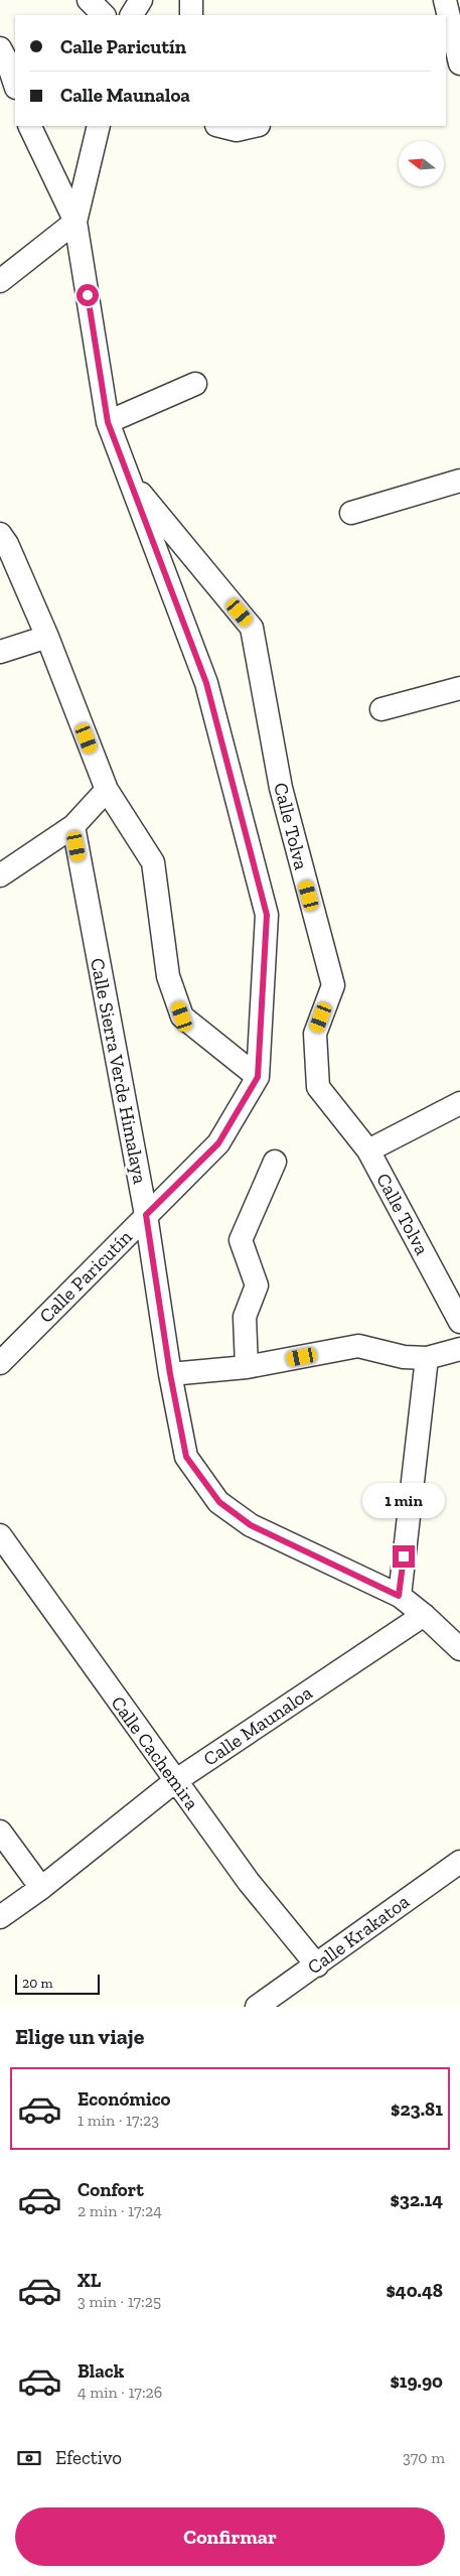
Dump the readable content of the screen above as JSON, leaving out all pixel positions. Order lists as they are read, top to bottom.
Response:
{
  "streets": {
    "street": [
      "Calle Tolva",
      "Calle Sierra Verde Himalaya",
      "Calle Paricutín",
      "Calle Maunaloa",
      "Calle Cachemira",
      "Calle Krakatoa"
    ]
  },
  "crossings": [
    ["Calle Tolva", "Calle Paricutín"],
    ["Calle Sierra Verde Himalaya", "Calle Paricutín"],
    ["Calle Sierra Verde Himalaya", "Calle Maunaloa"],
    ["Calle Maunaloa", "Calle Cachemira"],
    ["Calle Cachemira", "Calle Krakatoa"]
  ],
  "scale_bar": "20 m",
  "north": "left",
  "page": {
    "banner": ["Calle Paricutín", "Calle Maunaloa"],
    "bubble": "1 min",
    "scale": "20 m",
    "heading": "Elige un viaje",
    "list": [
      {
        "name": "Económico",
        "note": "1 min · 17:23",
        "value": "$23.81"
      },
      {
        "name": "Confort",
        "note": "2 min · 17:24",
        "value": "$32.14"
      },
      {
        "name": "XL",
        "note": "3 min · 17:25",
        "value": "$40.48"
      },
      {
        "name": "Black",
        "note": "4 min · 17:26",
        "value": "$19.90"
      }
    ],
    "pay": ["Efectivo", "370 m"],
    "buttons": "Confirmar"
  }
}
